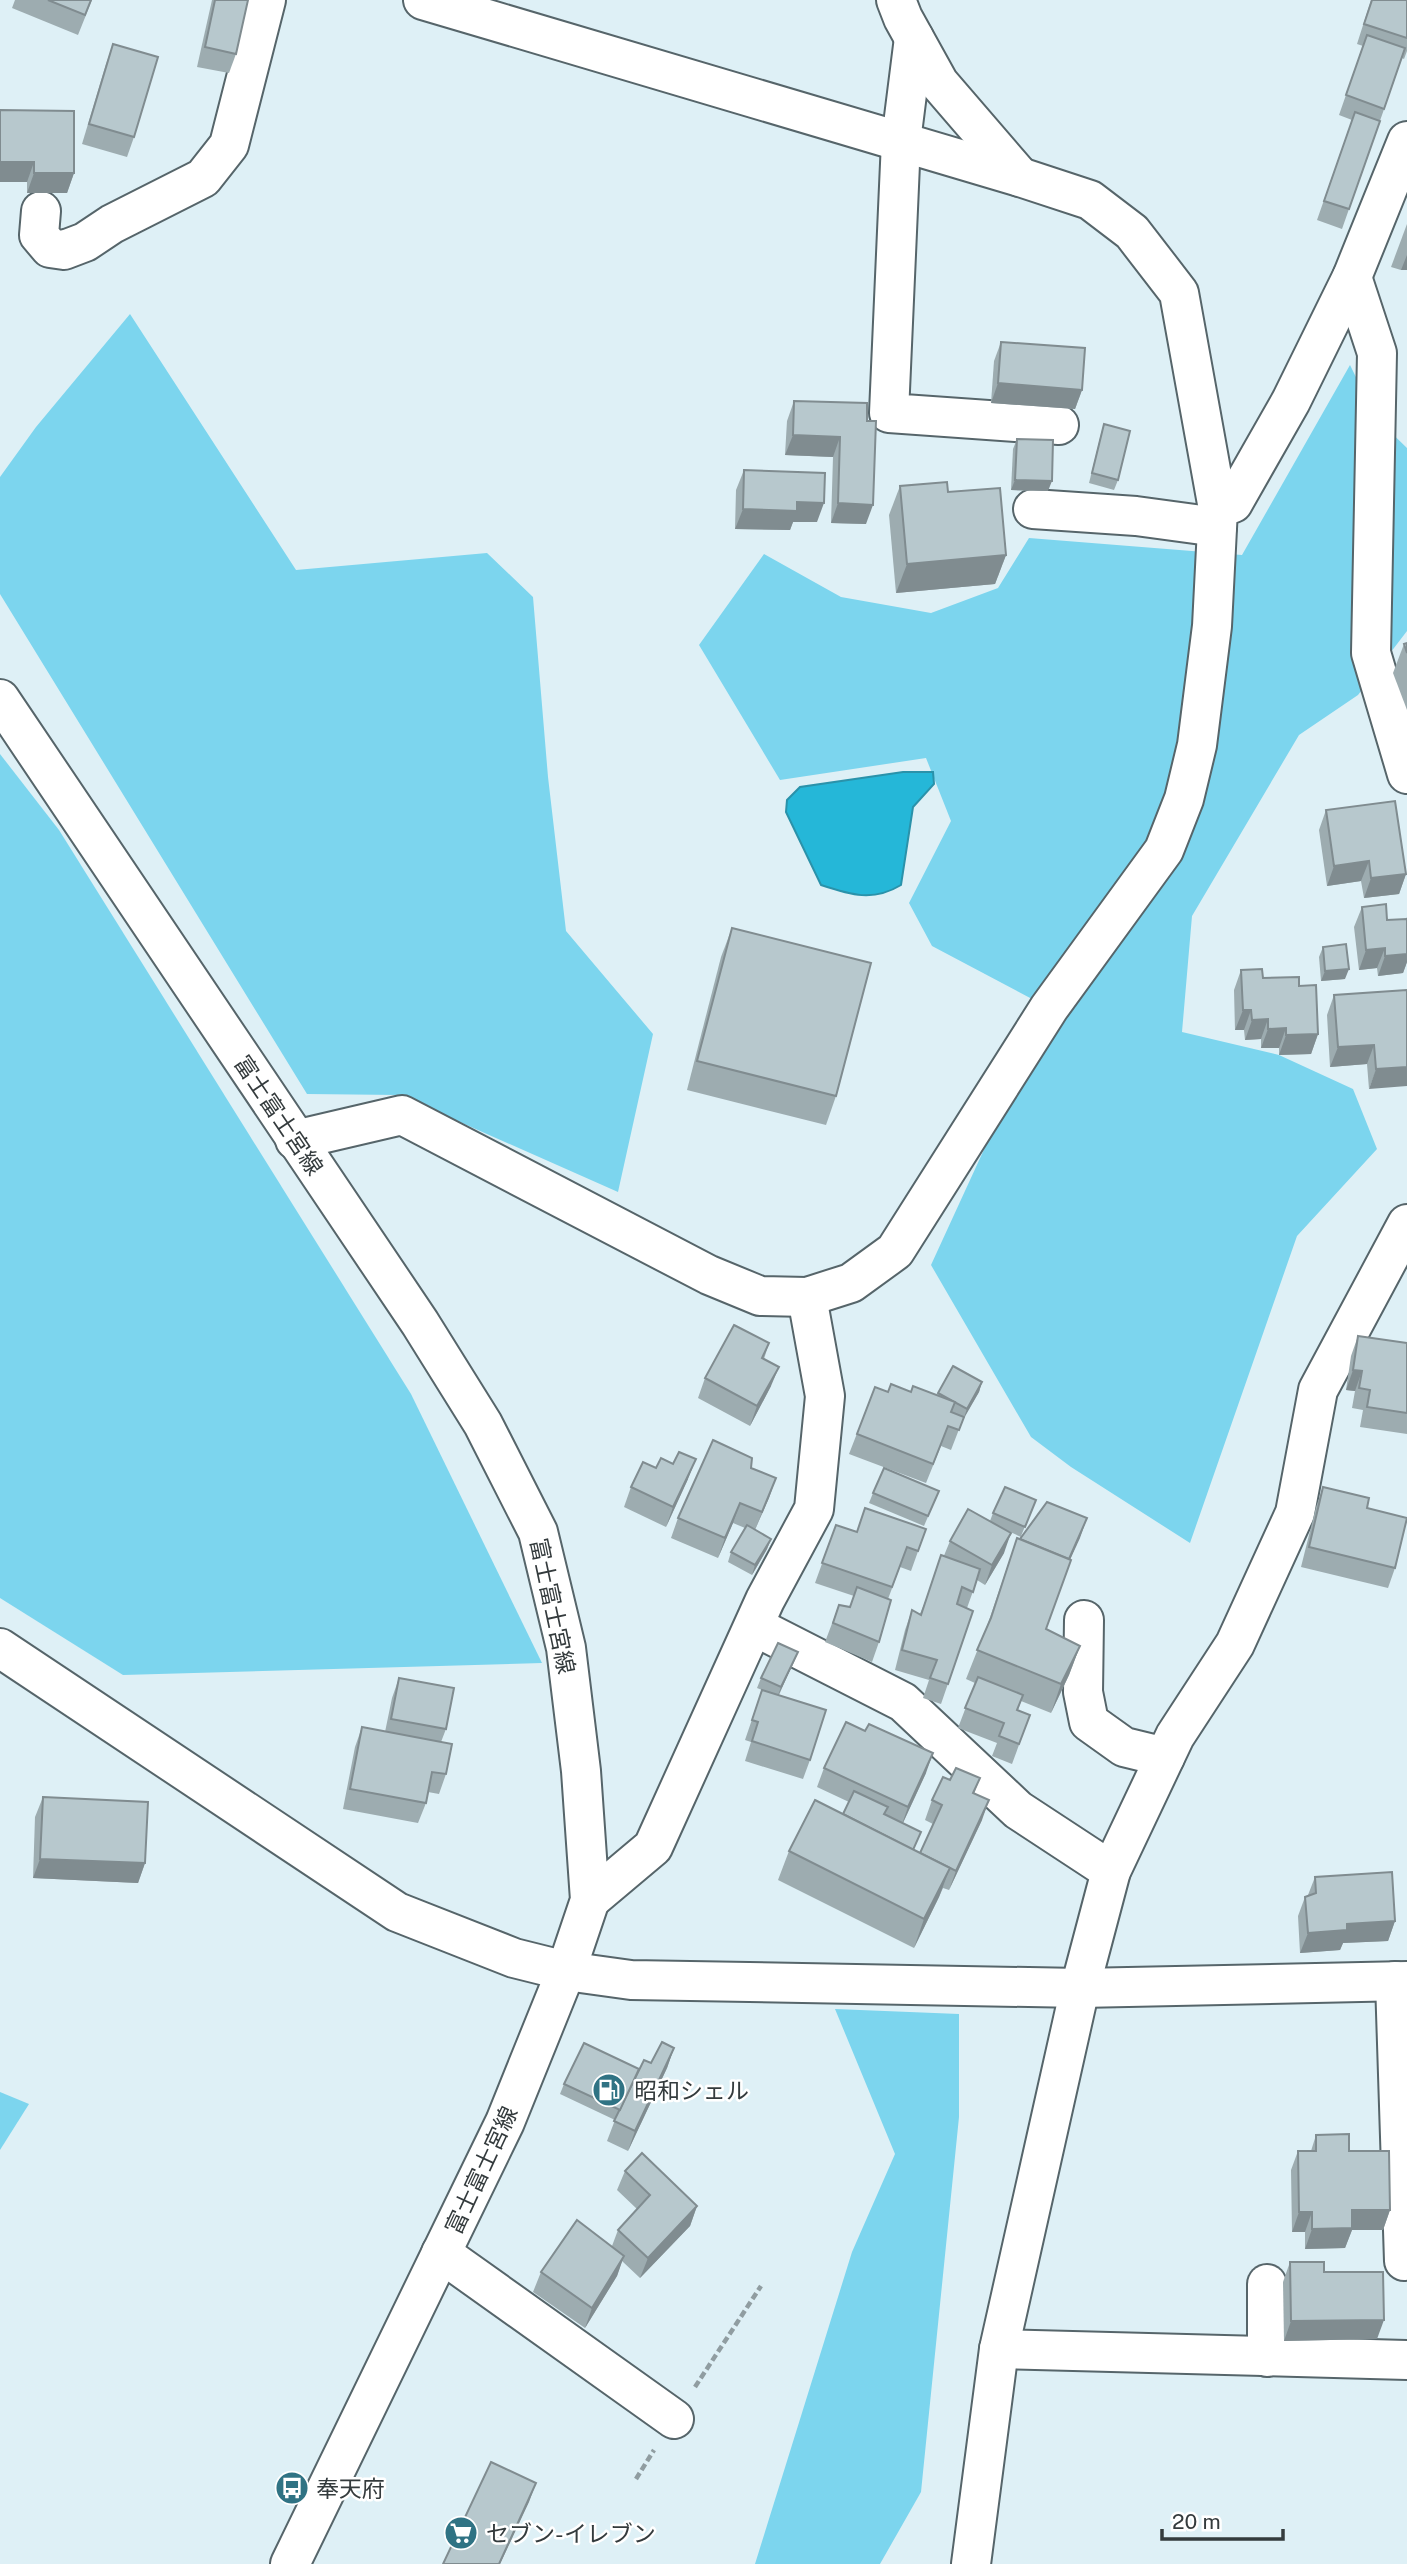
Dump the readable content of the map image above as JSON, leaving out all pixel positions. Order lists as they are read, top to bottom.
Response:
{
  "streets": {
    "street": ["富士富士宮線"]
  },
  "places": {
    "fuel station": ["昭和シェル"],
    "bus stop": ["奉天府"],
    "supermarket": ["セブン-イレブン"]
  },
  "scale_bar": "20 m"
}
